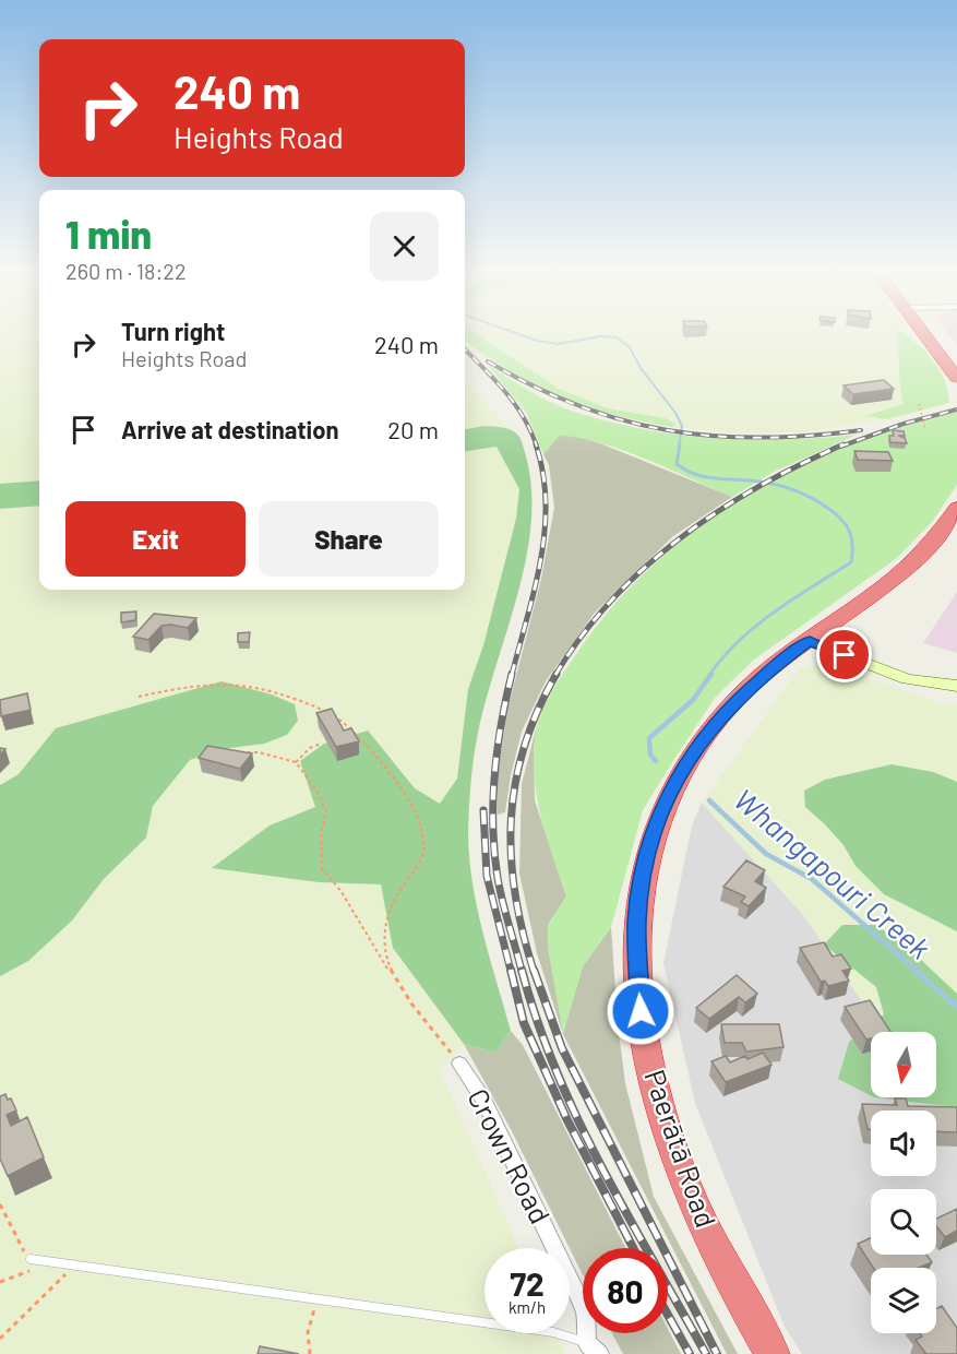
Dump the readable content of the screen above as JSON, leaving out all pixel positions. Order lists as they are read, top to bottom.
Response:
{
  "streets": {
    "highway": ["Paerātā Road"],
    "street": ["Crown Road"]
  },
  "water": ["Whangapouri Creek"],
  "north": "bottom",
  "page": {
    "turn": ["240 m", "Heights Road"],
    "heading": ["1 min", "260 m · 18:22"],
    "list": [
      {
        "name": "Turn right",
        "note": "Heights Road",
        "value": "240 m"
      },
      {
        "name": "Arrive at destination",
        "value": "20 m"
      }
    ],
    "buttons": ["Exit", "Share"],
    "speed": "72 km/h",
    "limit": "80"
  }
}
